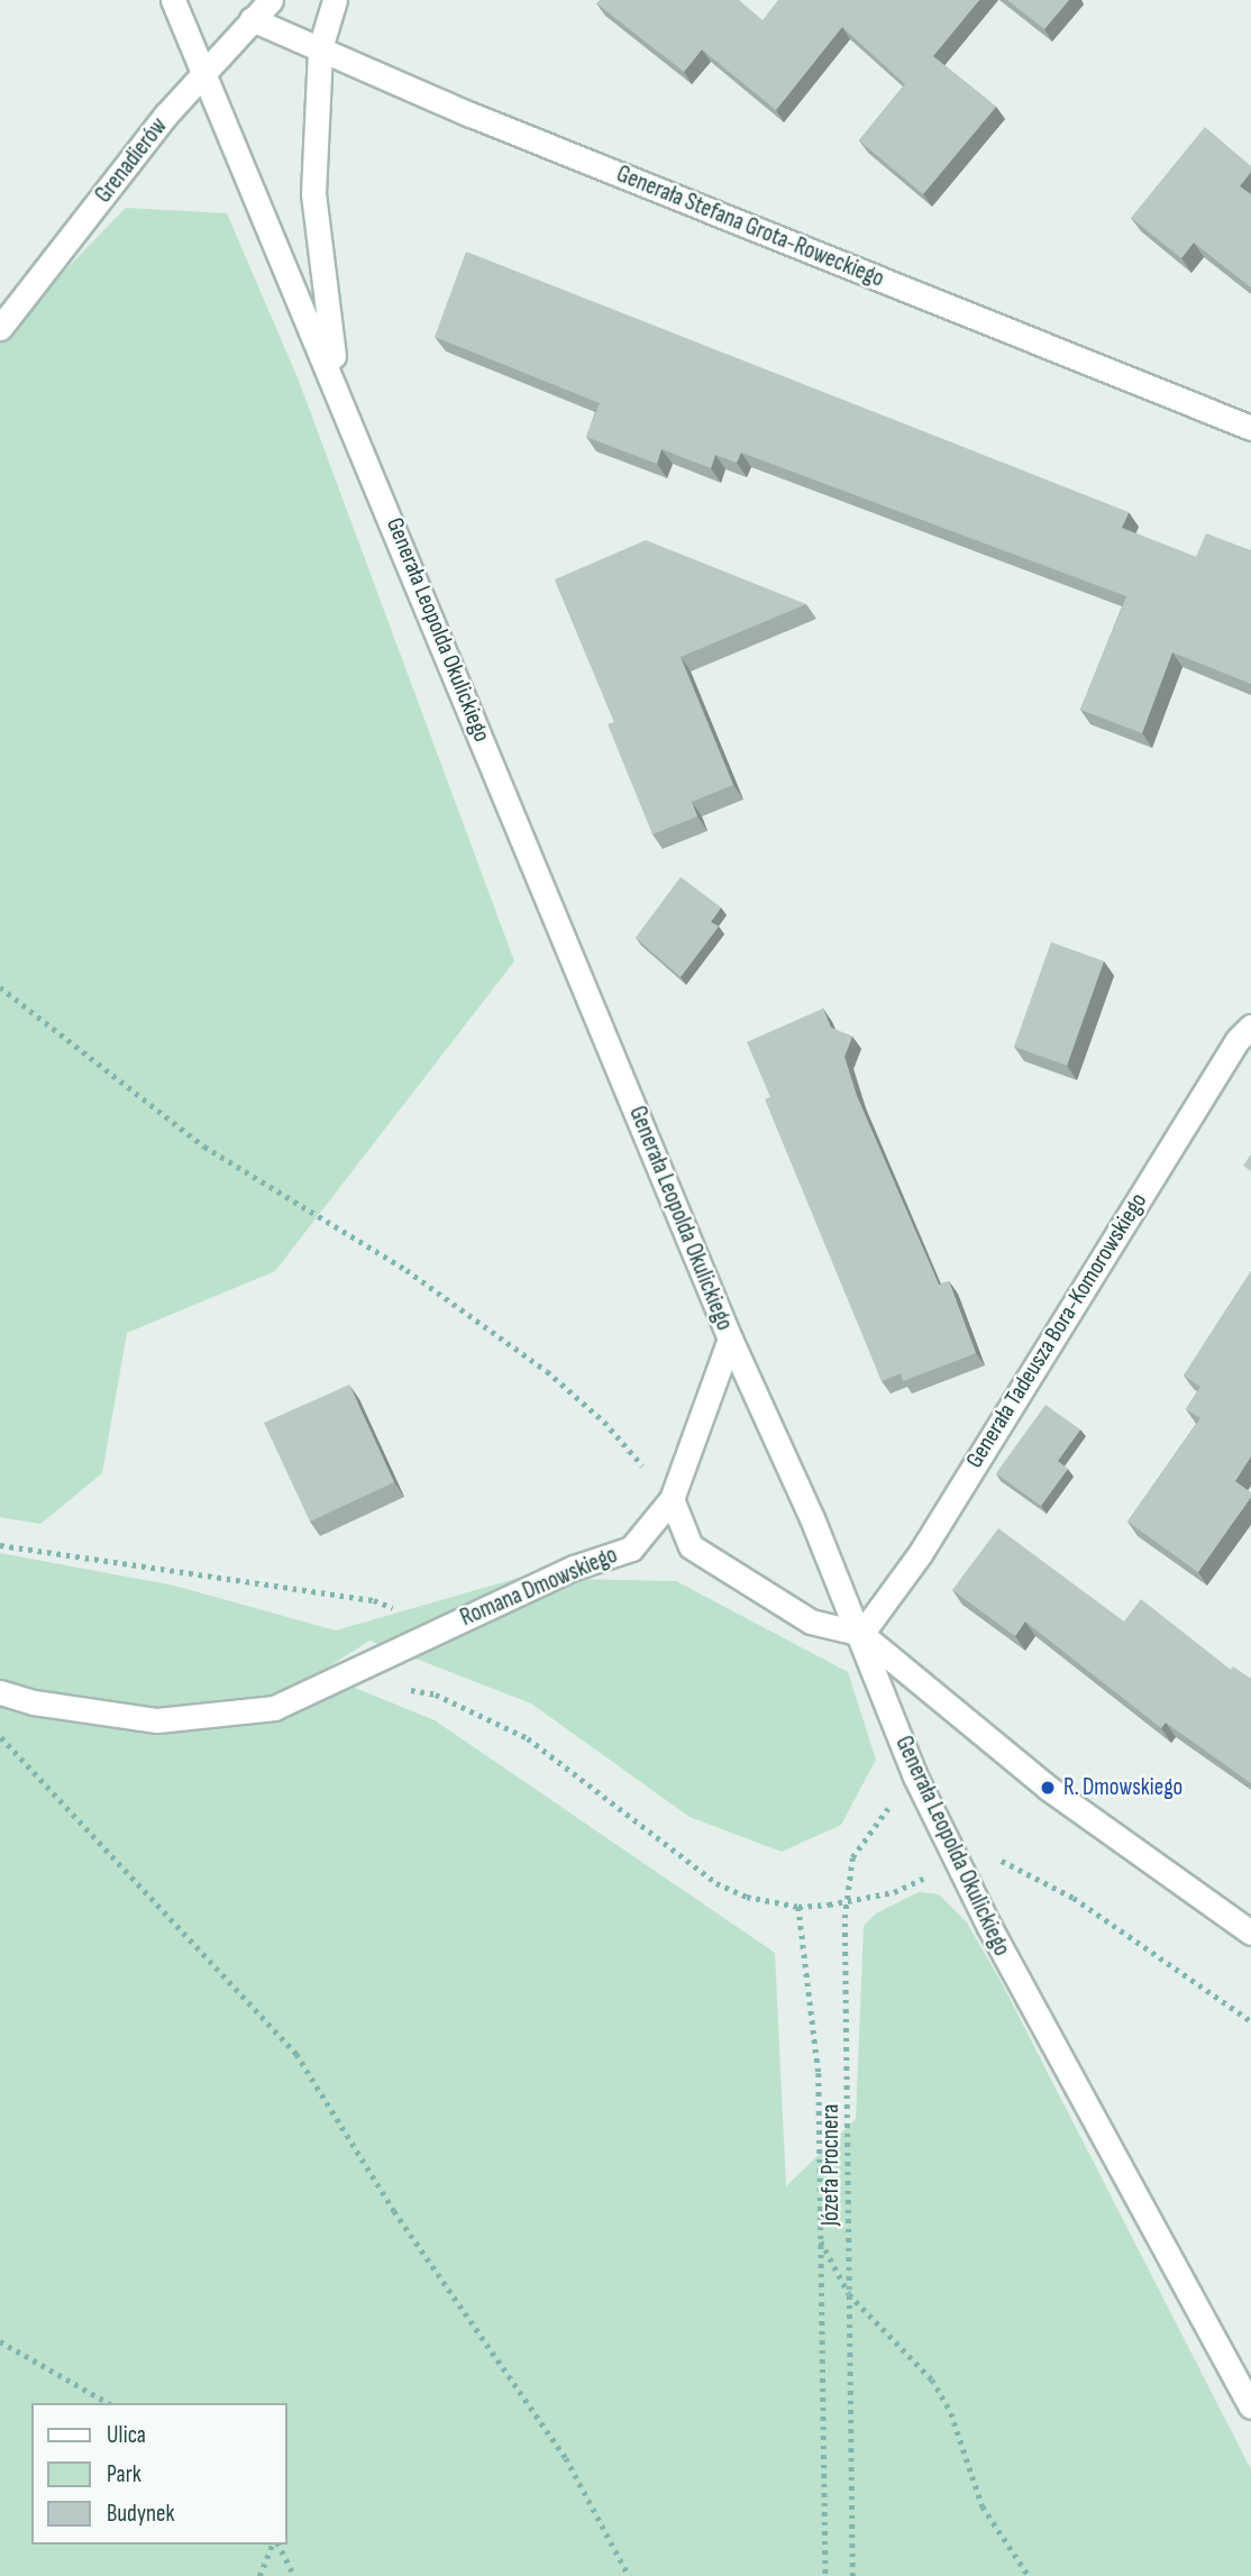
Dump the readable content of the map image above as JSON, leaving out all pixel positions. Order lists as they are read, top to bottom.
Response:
{
  "streets": {
    "street": [
      "Grenadierów",
      "Generała Stefana Grota-Roweckiego",
      "Generała Leopolda Okulickiego",
      "Generała Tadeusza Bora-Komorowskiego",
      "Romana Dmowskiego"
    ],
    "path": ["Józefa Procnera"]
  },
  "crossings": [
    ["Grenadierów", "Generała Stefana Grota-Roweckiego"],
    ["Grenadierów", "Generała Leopolda Okulickiego"],
    ["Generała Leopolda Okulickiego", "Generała Tadeusza Bora-Komorowskiego"],
    ["Generała Leopolda Okulickiego", "Romana Dmowskiego"],
    ["Generała Leopolda Okulickiego", "Józefa Procnera"]
  ],
  "places": ["R. Dmowskiego"],
  "legend": ["Ulica", "Park", "Budynek"]
}
